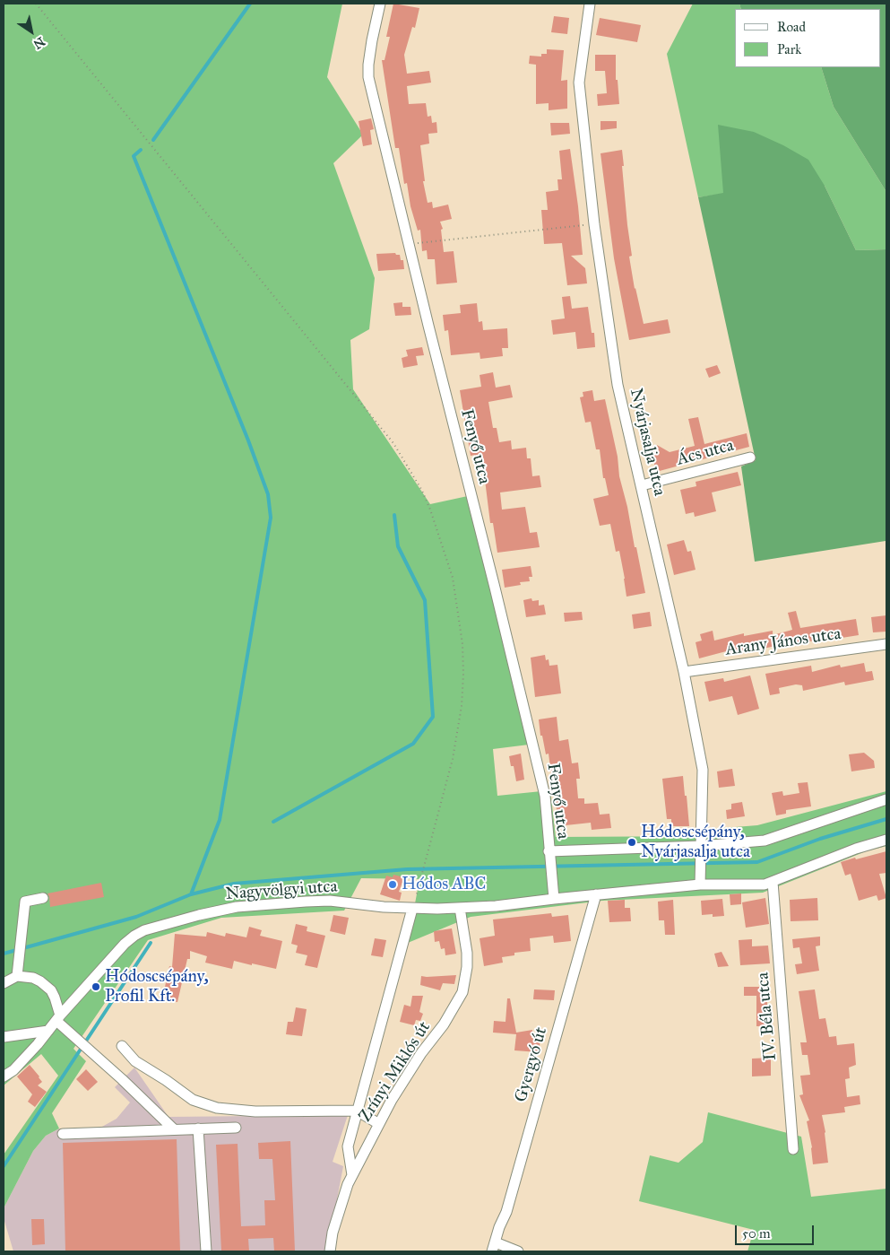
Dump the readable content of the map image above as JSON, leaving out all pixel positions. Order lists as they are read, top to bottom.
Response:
{
  "streets": {
    "street": [
      "Nyárjasalja utca",
      "Fenyő utca",
      "Ács utca",
      "Arany János utca",
      "Nagyvölgyi utca",
      "IV. Béla utca",
      "Gyergyó út",
      "Zrínyi Miklós út"
    ]
  },
  "crossings": [
    ["Nyárjasalja utca", "Ács utca"],
    ["Nyárjasalja utca", "Arany János utca"],
    ["Nyárjasalja utca", "Nagyvölgyi utca"],
    ["Fenyő utca", "Nagyvölgyi utca"],
    ["Nagyvölgyi utca", "IV. Béla utca"],
    ["Nagyvölgyi utca", "Gyergyó út"],
    ["Nagyvölgyi utca", "Zrínyi Miklós út"]
  ],
  "places": ["Hódoscsépány, Nyárjasalja utca", "Hódos ABC", "Hódoscsépány, Profil Kft."],
  "legend": ["Road", "Park"],
  "scale_bar": "50 m",
  "north": "bottom right"
}
